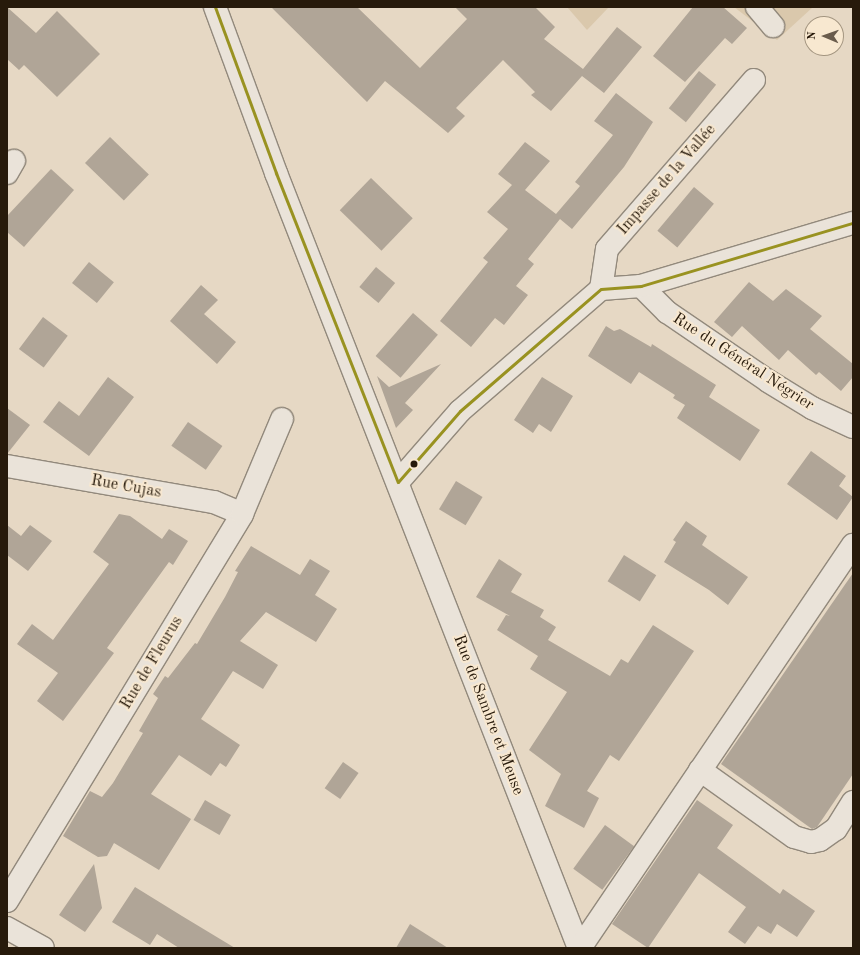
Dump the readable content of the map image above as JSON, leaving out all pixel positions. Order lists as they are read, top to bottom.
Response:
{
  "streets": {
    "street": [
      "Impasse de la Vallée",
      "Rue du Général Négrier",
      "Rue Cujas",
      "Rue de Fleurus",
      "Rue de Sambre et Meuse"
    ]
  },
  "crossings": [
    ["Rue Cujas", "Rue de Fleurus"]
  ],
  "lines": ["transit line N"],
  "north": "left"
}
